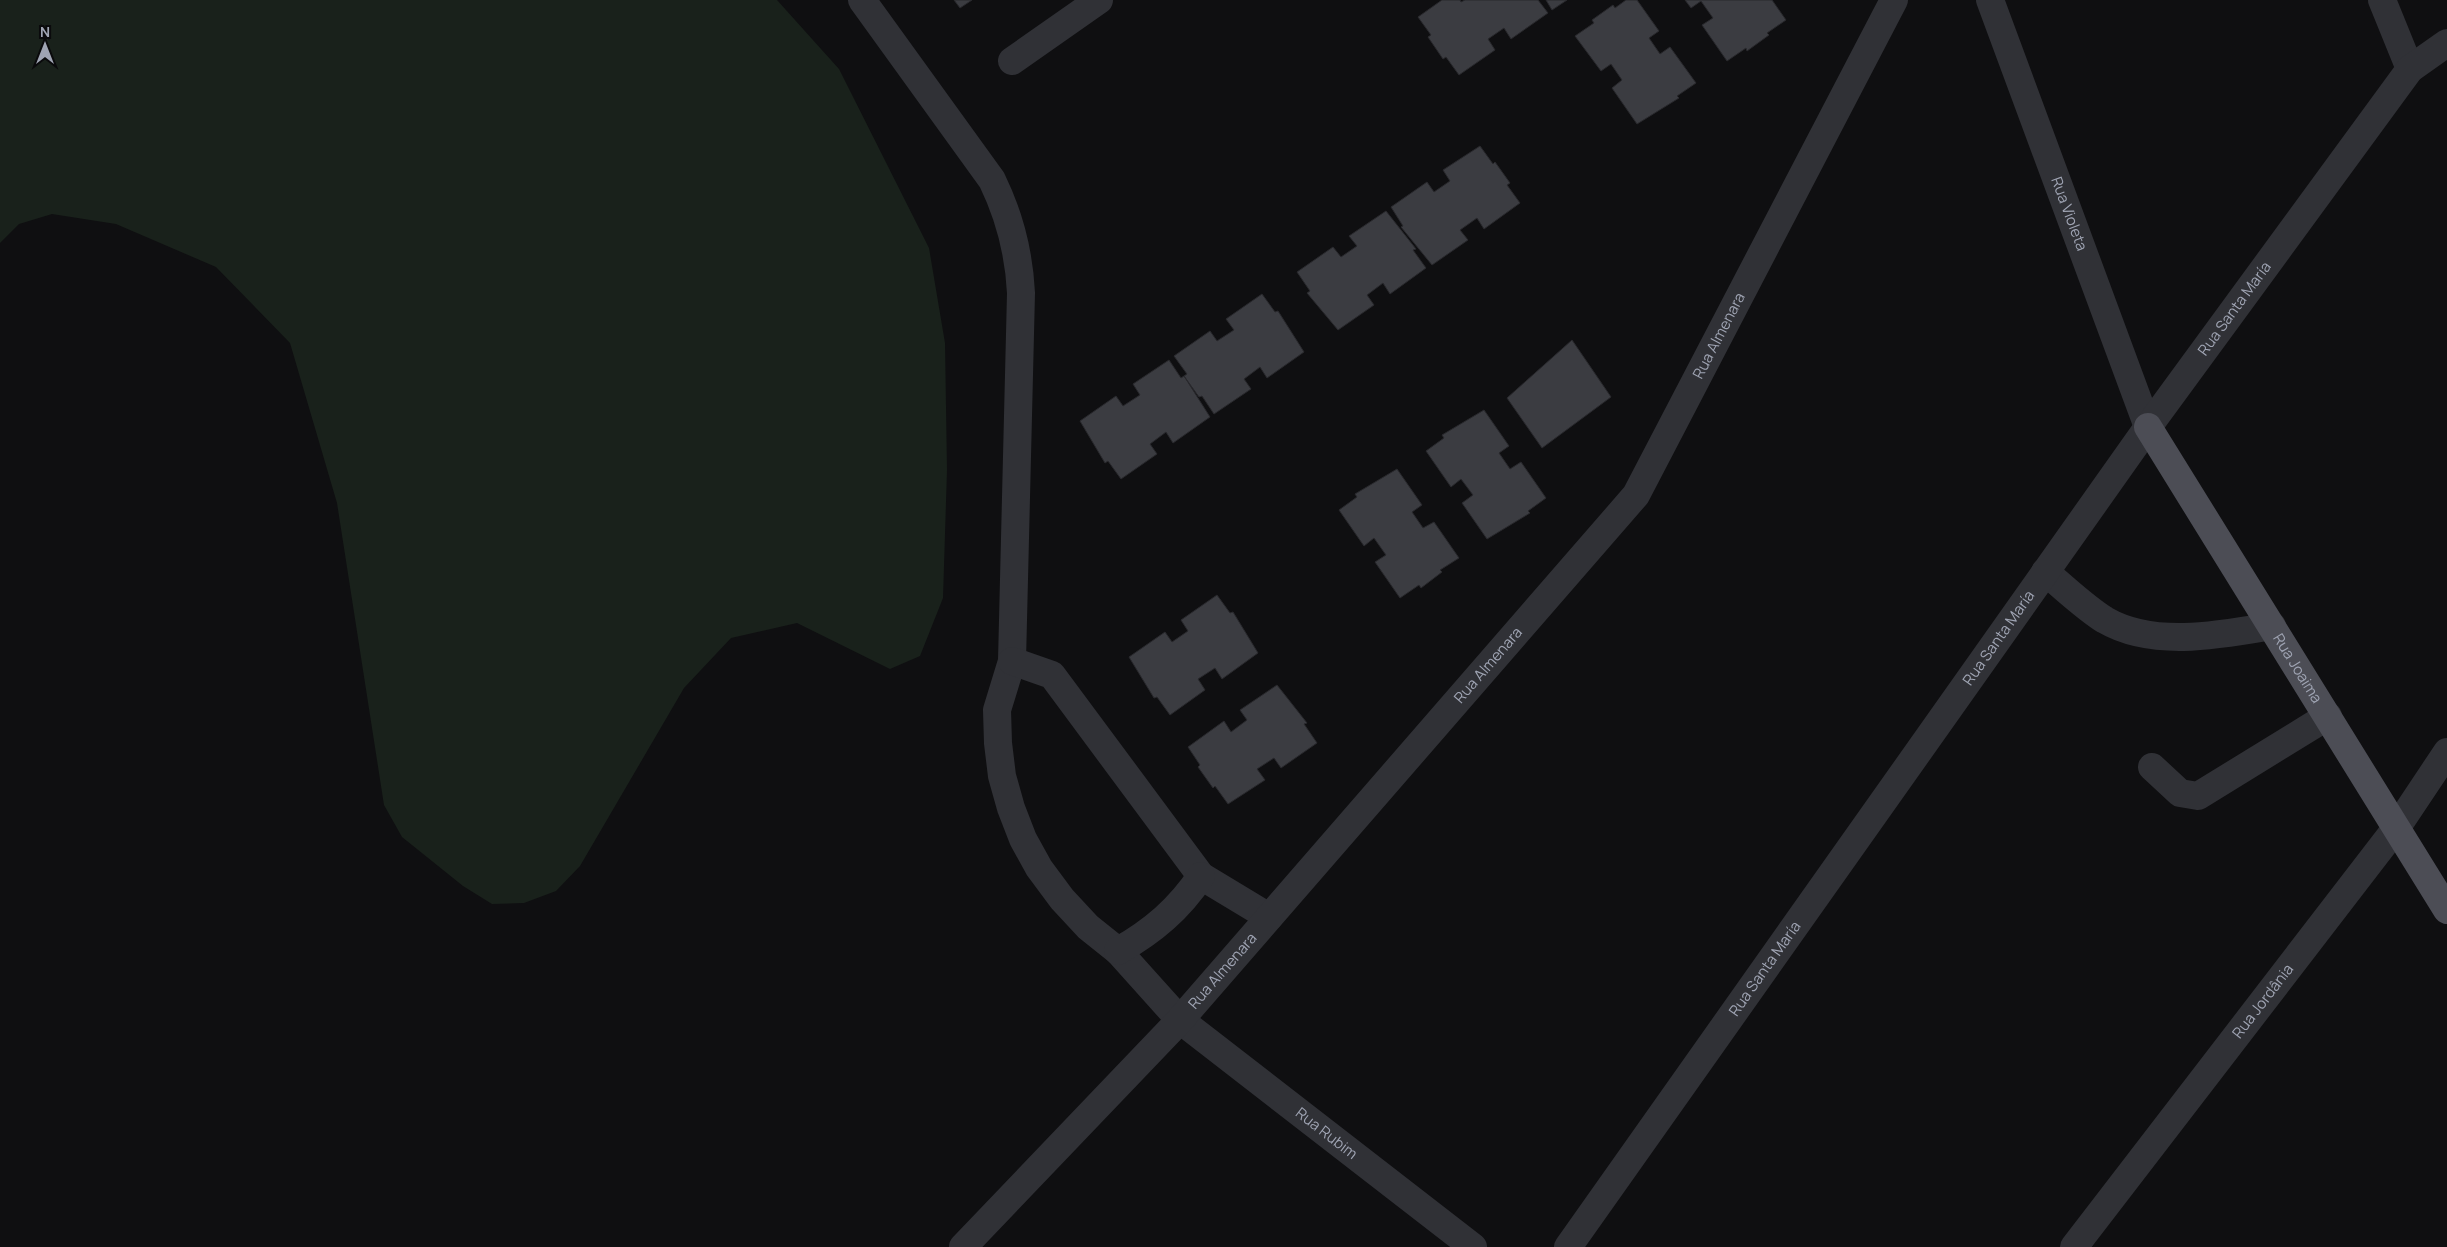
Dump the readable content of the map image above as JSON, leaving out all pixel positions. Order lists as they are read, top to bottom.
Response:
{
  "streets": {
    "main road": ["Rua Joaima"],
    "street": [
      "Rua Violeta",
      "Rua Santa María",
      "Rua Almenara",
      "Rua Jordânia",
      "Rua Rubim"
    ]
  },
  "crossings": [
    ["Rua Violeta", "Rua Santa María"],
    ["Rua Violeta", "Rua Joaima"],
    ["Rua Santa María", "Rua Joaima"],
    ["Rua Almenara", "Rua Rubim"],
    ["Rua Joaima", "Rua Jordânia"]
  ],
  "north": "top"
}
